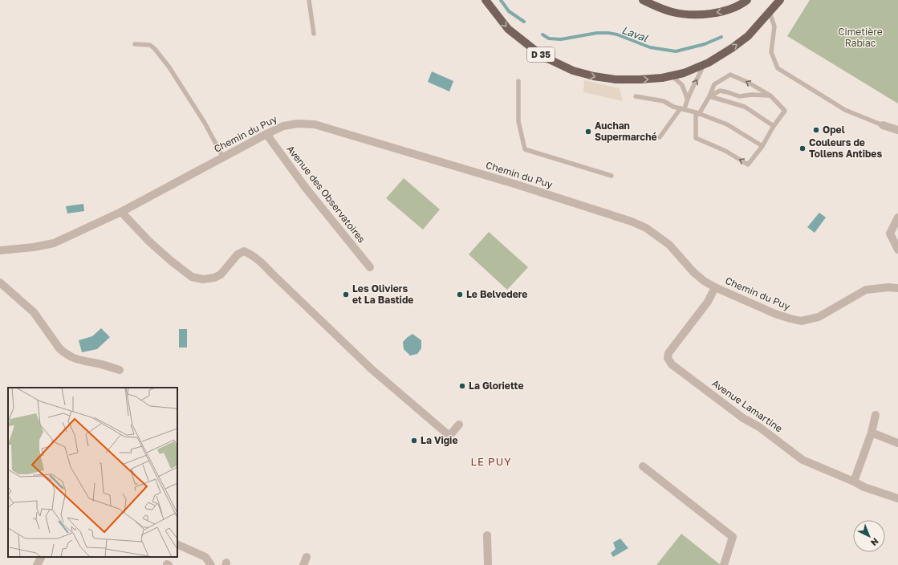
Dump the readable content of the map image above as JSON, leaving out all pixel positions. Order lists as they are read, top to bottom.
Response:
{
  "streets": {
    "main road": ["D 35"],
    "street": ["Chemin du Puy", "Avenue des Observatoires", "Avenue Lamartine"]
  },
  "crossings": [
    ["Chemin du Puy", "Avenue des Observatoires"],
    ["Chemin du Puy", "Avenue Lamartine"]
  ],
  "districts": ["LE PUY"],
  "water": ["Laval"],
  "parks": ["Cimetière Rabiac"],
  "places": [
    "Opel",
    "Auchan Supermarché",
    "Couleurs de Tollens Antibes",
    "Les Oliviers et La Bastide",
    "Le Belvedere",
    "La Gloriette",
    "La Vigie"
  ],
  "north": "bottom right"
}
